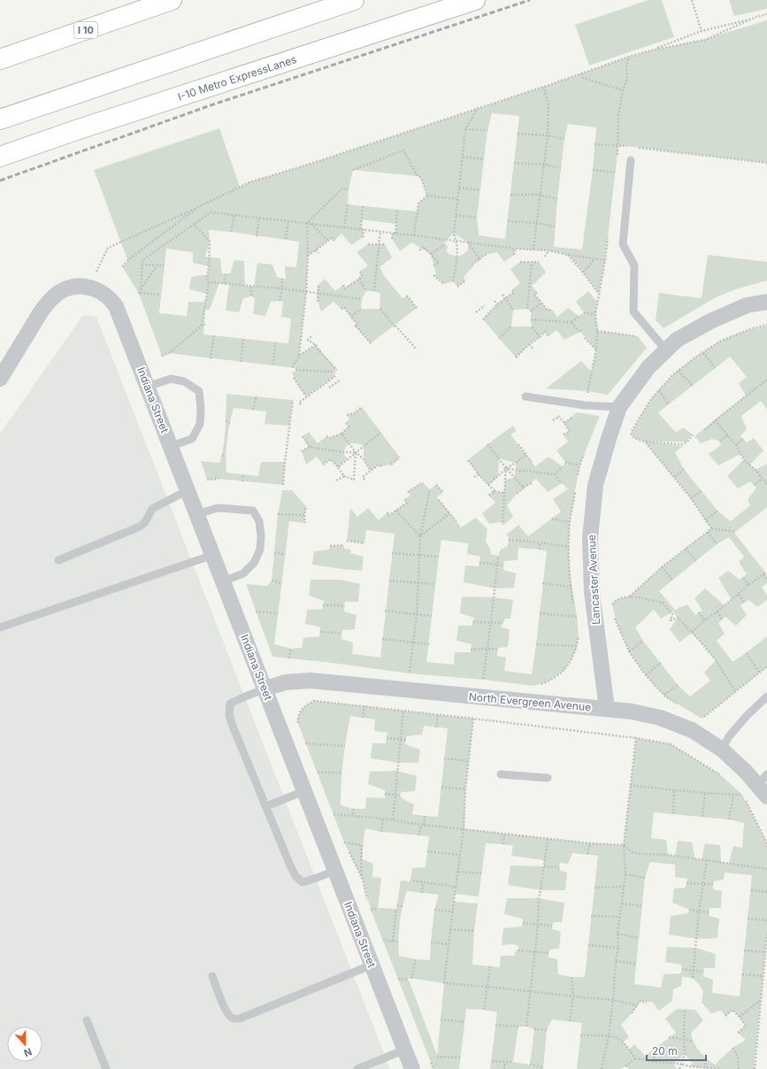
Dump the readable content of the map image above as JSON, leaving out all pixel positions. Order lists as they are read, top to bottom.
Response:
{
  "streets": {
    "highway": ["I 10", "I-10 Metro ExpressLanes"],
    "street": ["Indiana Street", "Lancaster Avenue", "North Evergreen Avenue"]
  },
  "crossings": [
    ["Indiana Street", "North Evergreen Avenue"],
    ["Lancaster Avenue", "North Evergreen Avenue"]
  ],
  "scale_bar": "20 m",
  "north": "bottom"
}
